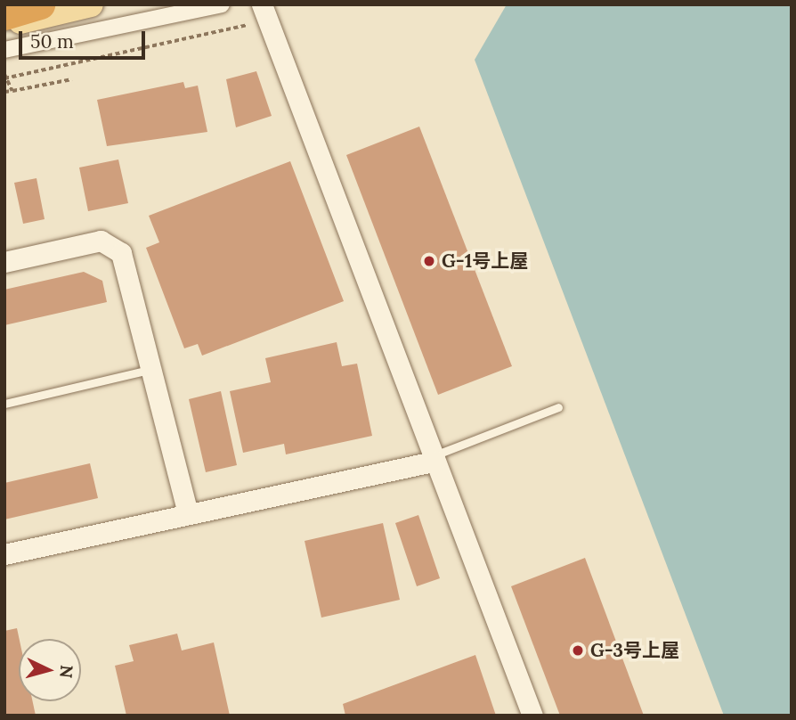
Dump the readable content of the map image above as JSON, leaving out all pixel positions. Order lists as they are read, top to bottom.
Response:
{
  "places": ["G-1号上屋", "G-3号上屋"],
  "scale_bar": "50 m",
  "north": "right"
}
